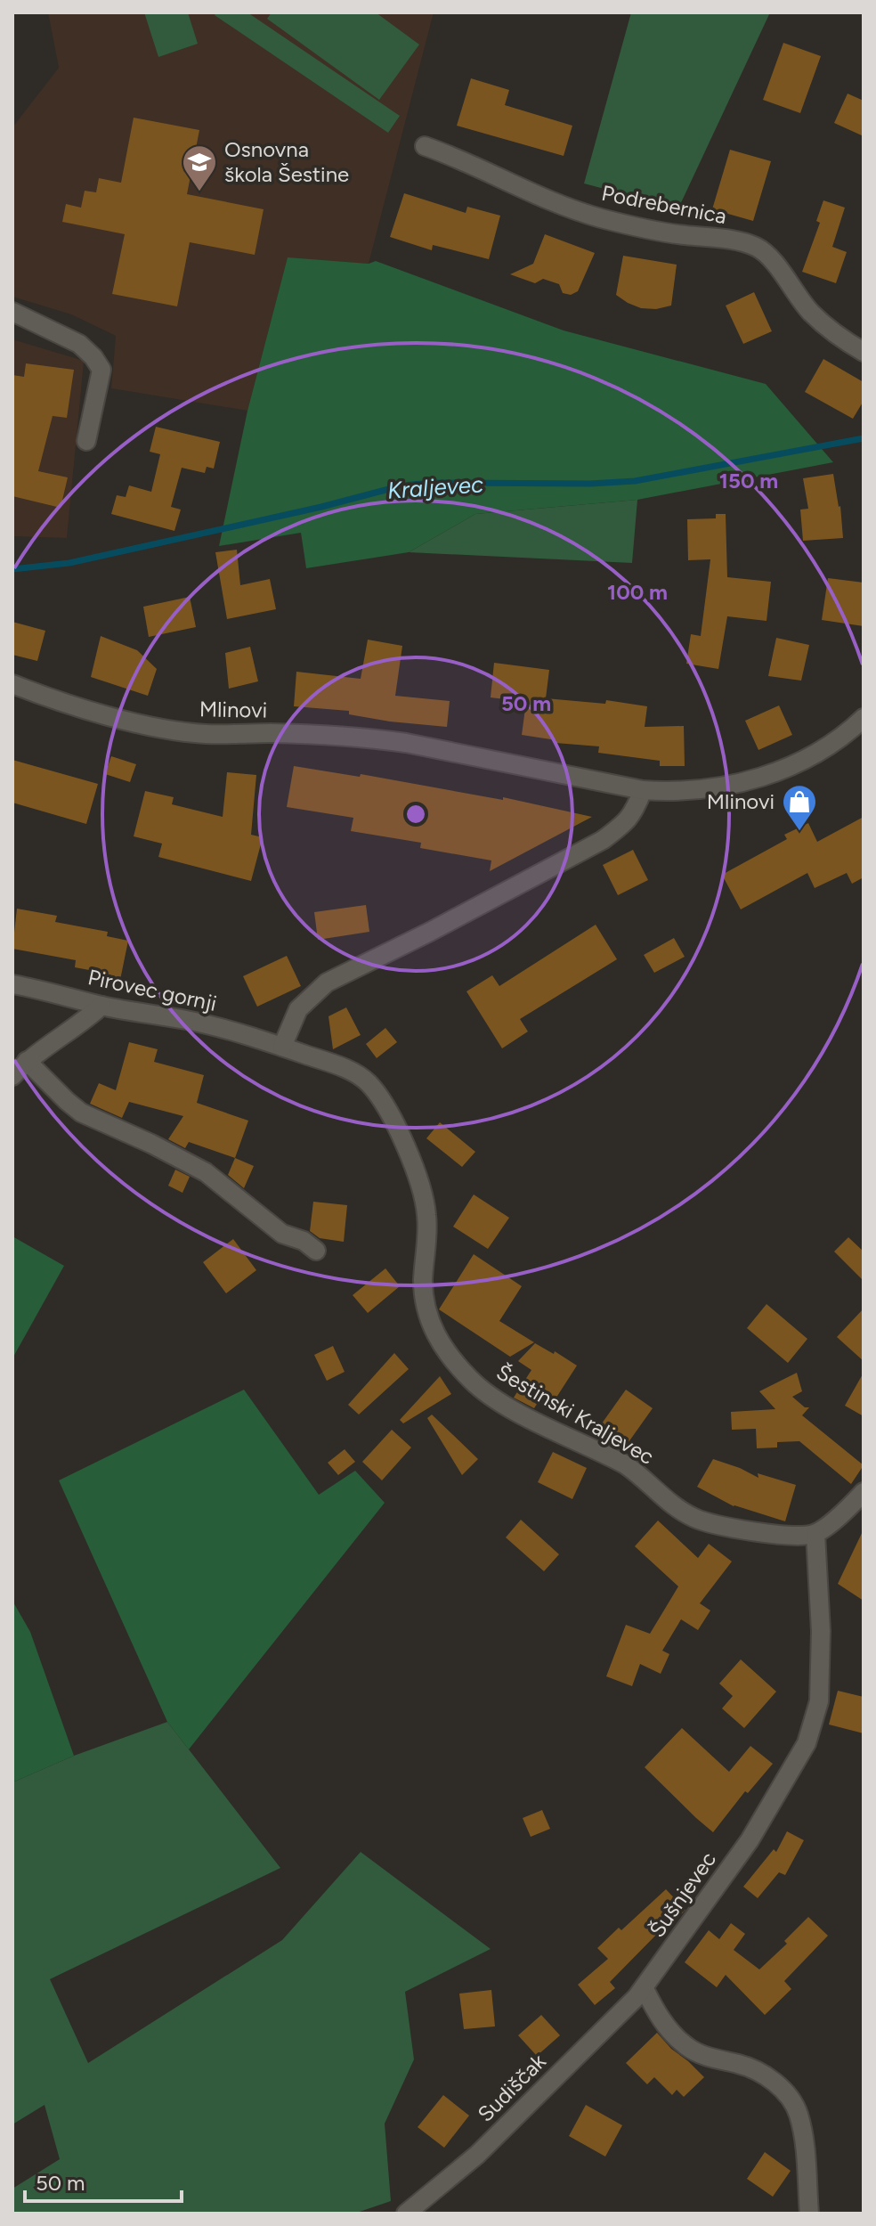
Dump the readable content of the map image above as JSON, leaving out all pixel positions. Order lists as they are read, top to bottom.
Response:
{
  "streets": {
    "street": [
      "Podrebernica",
      "Mlinovi",
      "Pirovec gornji",
      "Šestinski Kraljevec",
      "Šušnjevec",
      "Sudiščak"
    ]
  },
  "crossings": [
    ["Pirovec gornji", "Šestinski Kraljevec"],
    ["Šestinski Kraljevec", "Šušnjevec"],
    ["Šušnjevec", "Sudiščak"]
  ],
  "water": ["Kraljevec"],
  "places": {
    "school or university": ["Osnovna škola Šestine"],
    "shop": ["Mlinovi"]
  },
  "scale_bar": "50 m",
  "rings": ["150 m", "100 m", "50 m"]
}
